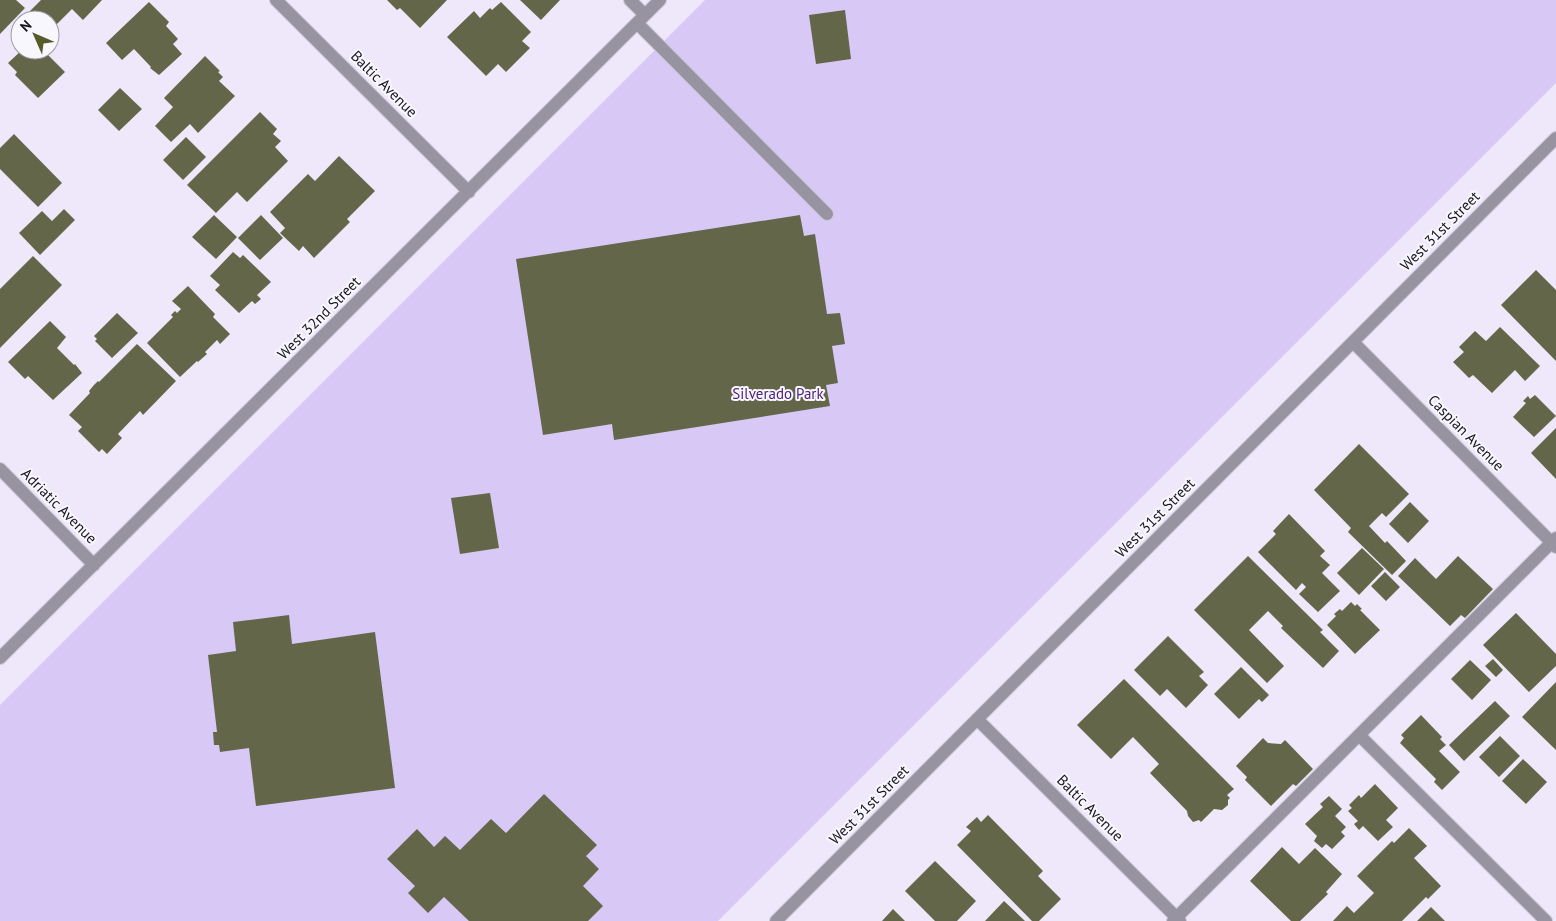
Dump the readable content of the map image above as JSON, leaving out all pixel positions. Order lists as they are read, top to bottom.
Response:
{
  "streets": {
    "street": [
      "Baltic Avenue",
      "West 31st Street",
      "West 32nd Street",
      "Caspian Avenue",
      "Adriatic Avenue"
    ]
  },
  "crossings": [
    ["Baltic Avenue", "West 31st Street"],
    ["Baltic Avenue", "West 32nd Street"],
    ["West 31st Street", "Caspian Avenue"],
    ["West 32nd Street", "Adriatic Avenue"]
  ],
  "parks": ["Silverado Park"],
  "north": "top left"
}
